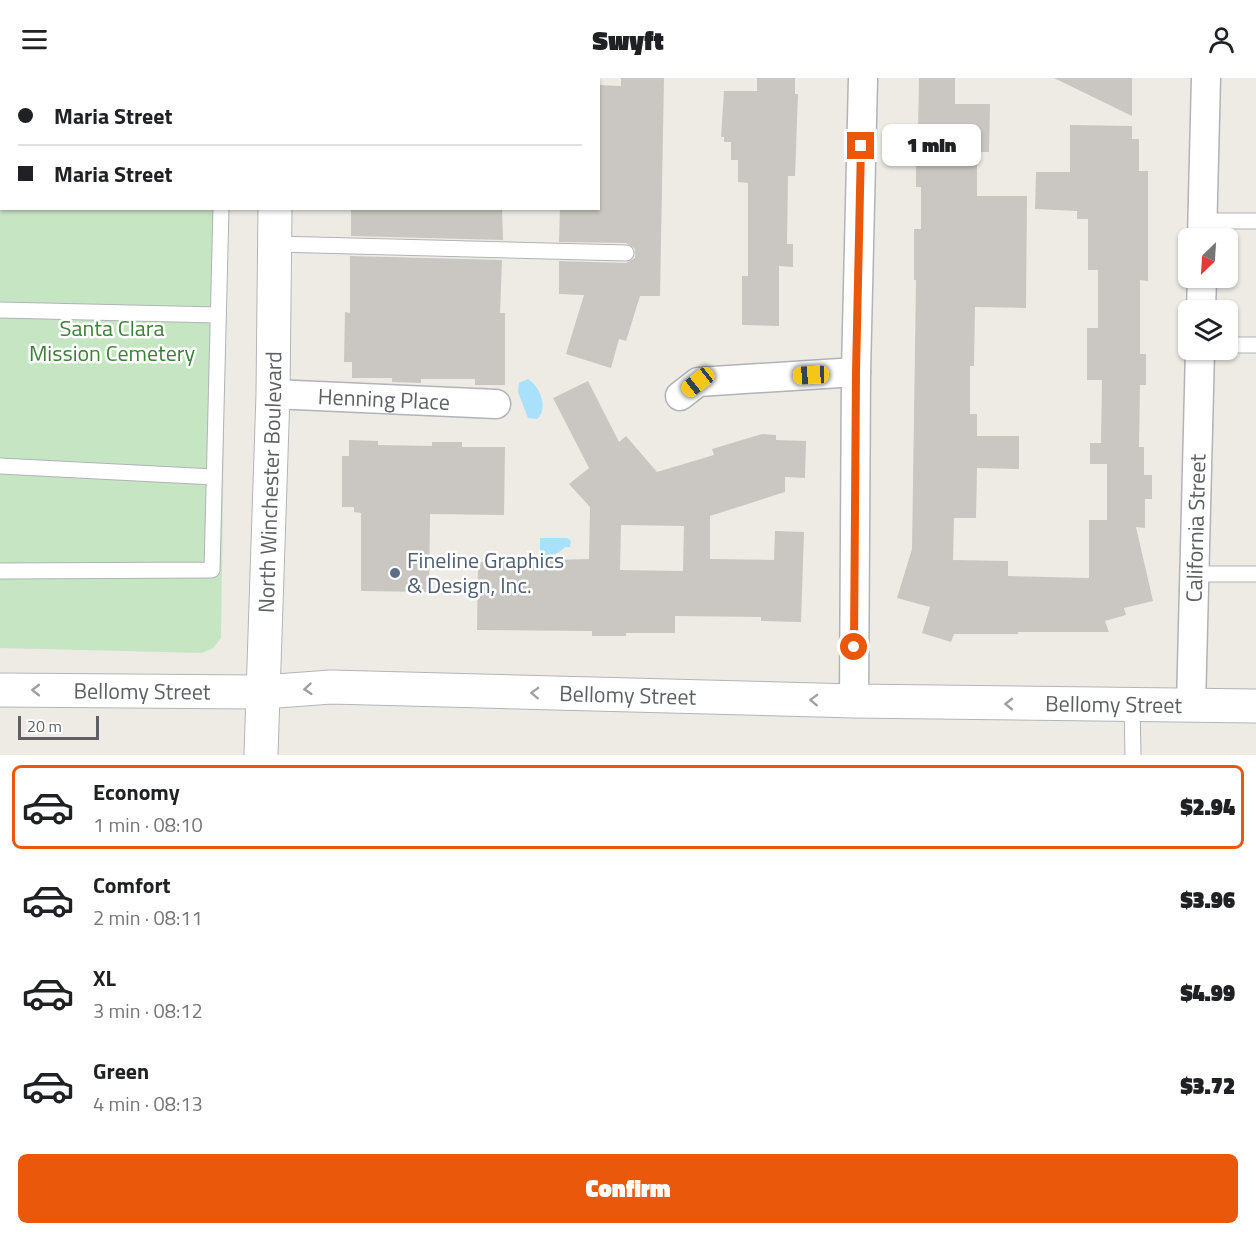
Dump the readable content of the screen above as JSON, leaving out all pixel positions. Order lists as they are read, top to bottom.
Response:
{
  "streets": {
    "main road": ["North Winchester Boulevard", "Bellomy Street"],
    "street": ["Henning Place", "California Street"]
  },
  "crossings": [
    ["Henning Place", "North Winchester Boulevard"],
    ["North Winchester Boulevard", "Bellomy Street"],
    ["California Street", "Bellomy Street"]
  ],
  "one_way": ["Bellomy Street"],
  "parks": ["Santa Clara Mission Cemetery"],
  "places": ["Fineline Graphics & Design, Inc."],
  "scale_bar": "20 m",
  "north": "bottom left",
  "page": {
    "header": "Swyft",
    "banner": ["Maria Street", "Maria Street"],
    "bubble": "1 min",
    "scale": "20 m",
    "list": [
      {
        "name": "Economy",
        "note": "1 min · 08:10",
        "value": "$2.94"
      },
      {
        "name": "Comfort",
        "note": "2 min · 08:11",
        "value": "$3.96"
      },
      {
        "name": "XL",
        "note": "3 min · 08:12",
        "value": "$4.99"
      },
      {
        "name": "Green",
        "note": "4 min · 08:13",
        "value": "$3.72"
      }
    ],
    "buttons": "Confirm"
  }
}
